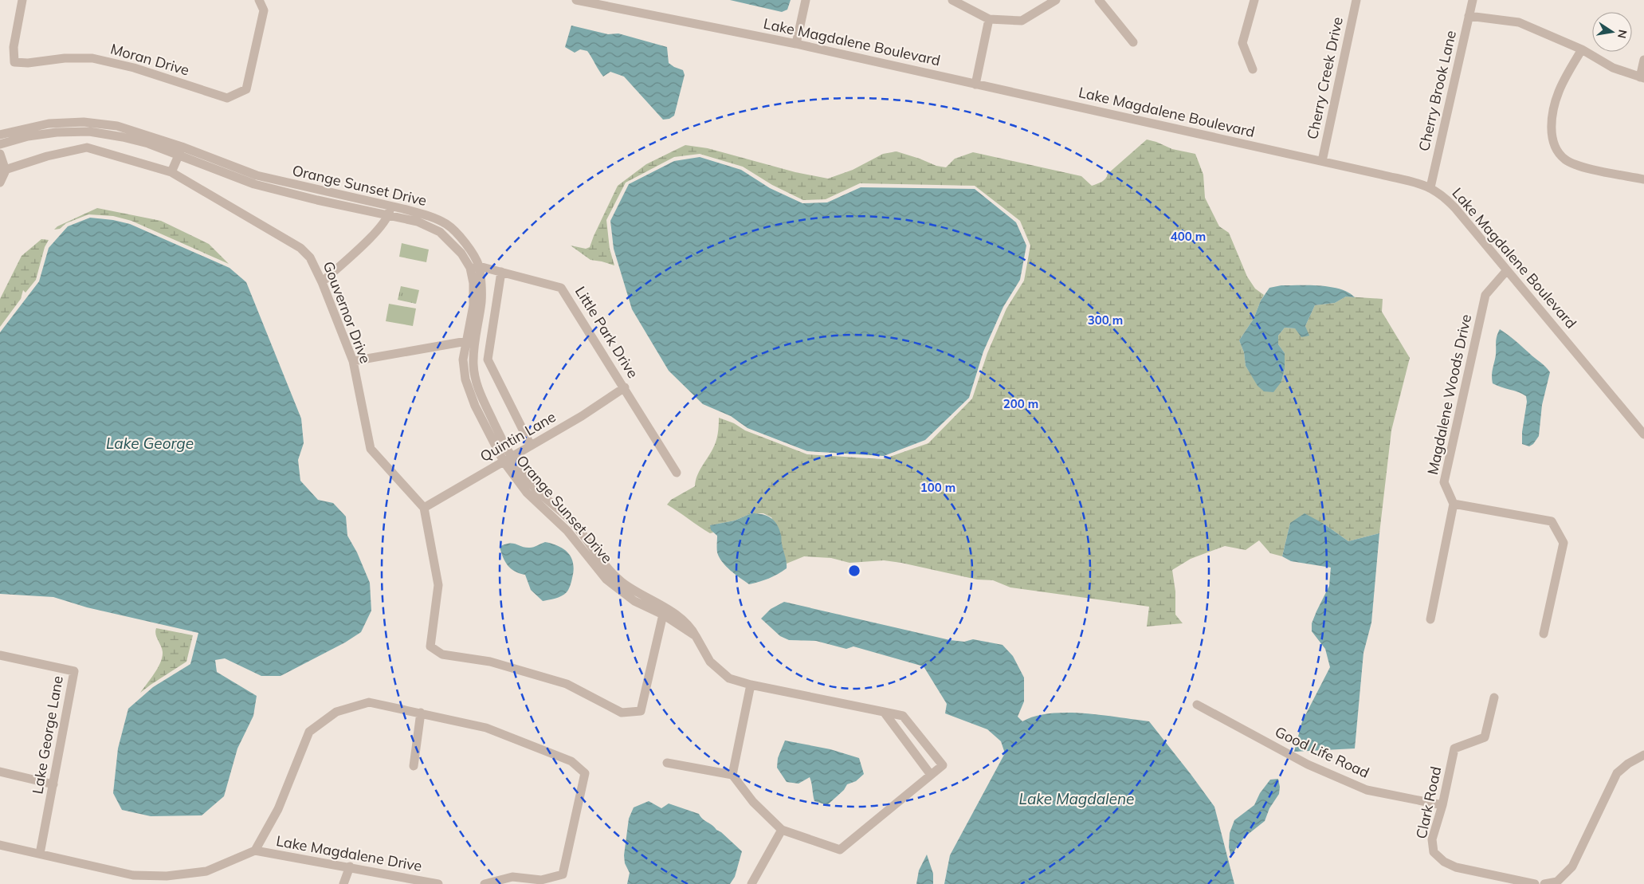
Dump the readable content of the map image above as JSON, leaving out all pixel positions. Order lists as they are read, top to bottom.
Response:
{
  "streets": {
    "street": [
      "Lake Magdalene Boulevard",
      "Moran Drive",
      "Cherry Creek Drive",
      "Cherry Brook Lane",
      "Orange Sunset Drive",
      "Gouvernor Drive",
      "Little Park Drive",
      "Magdalene Woods Drive",
      "Quintin Lane",
      "Lake George Lane",
      "Good Life Road",
      "Clark Road",
      "Lake Magdalene Drive"
    ]
  },
  "crossings": [
    ["Lake Magdalene Boulevard", "Cherry Creek Drive"],
    ["Lake Magdalene Boulevard", "Cherry Brook Lane"],
    ["Lake Magdalene Boulevard", "Magdalene Woods Drive"],
    ["Orange Sunset Drive", "Little Park Drive"],
    ["Orange Sunset Drive", "Quintin Lane"],
    ["Gouvernor Drive", "Quintin Lane"],
    ["Little Park Drive", "Quintin Lane"],
    ["Lake George Lane", "Lake Magdalene Drive"],
    ["Good Life Road", "Clark Road"]
  ],
  "water": ["Lake George", "Lake Magdalene"],
  "north": "right",
  "rings": [
    "400 m",
    "300 m",
    "200 m",
    "100 m"
  ]
}
